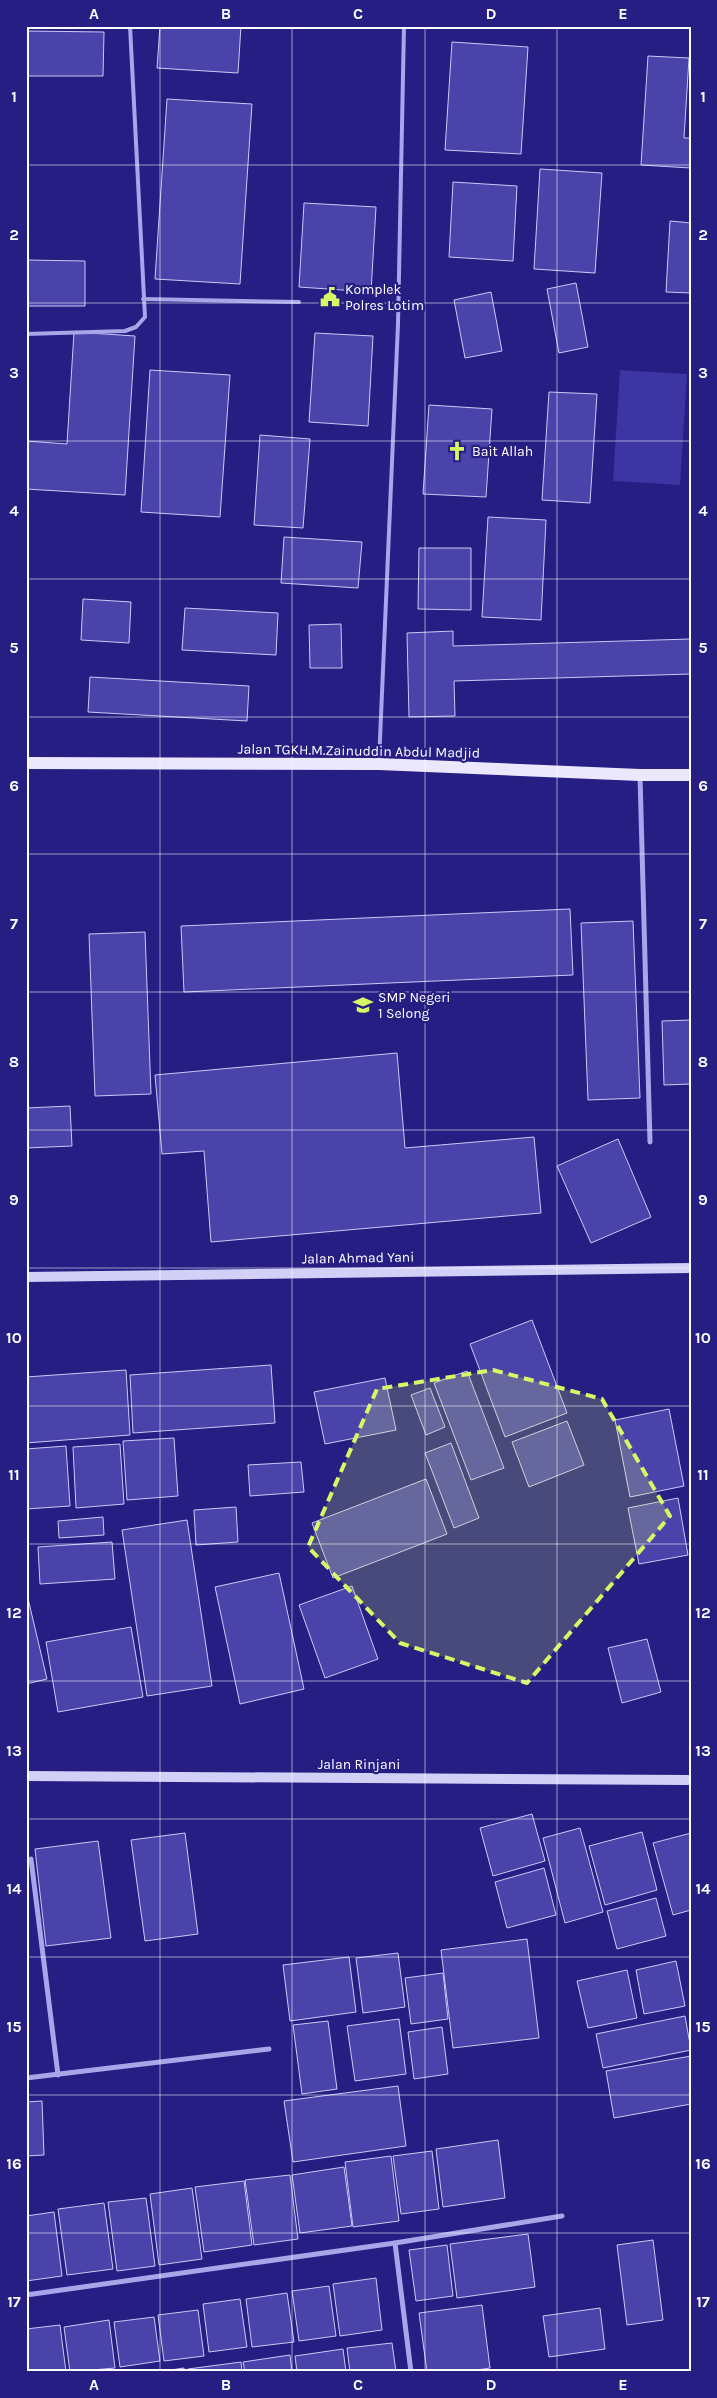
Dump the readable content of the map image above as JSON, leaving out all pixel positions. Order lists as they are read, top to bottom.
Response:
{
  "streets": {
    "main road": ["Jalan TGKH.M.Zainuddin Abdul Madjid"],
    "street": ["Jalan Ahmad Yani", "Jalan Rinjani"]
  },
  "places": {
    "public building": ["Komplek Polres Lotim"],
    "church": ["Bait Allah"],
    "school or university": ["SMP Negeri 1 Selong"]
  },
  "grid": {
    "columns": [
      "A",
      "B",
      "C",
      "D",
      "E"
    ],
    "rows": [
      "1",
      "2",
      "3",
      "4",
      "5",
      "6",
      "7",
      "8",
      "9",
      "10",
      "11",
      "12",
      "13",
      "14",
      "15",
      "16",
      "17"
    ]
  }
}
